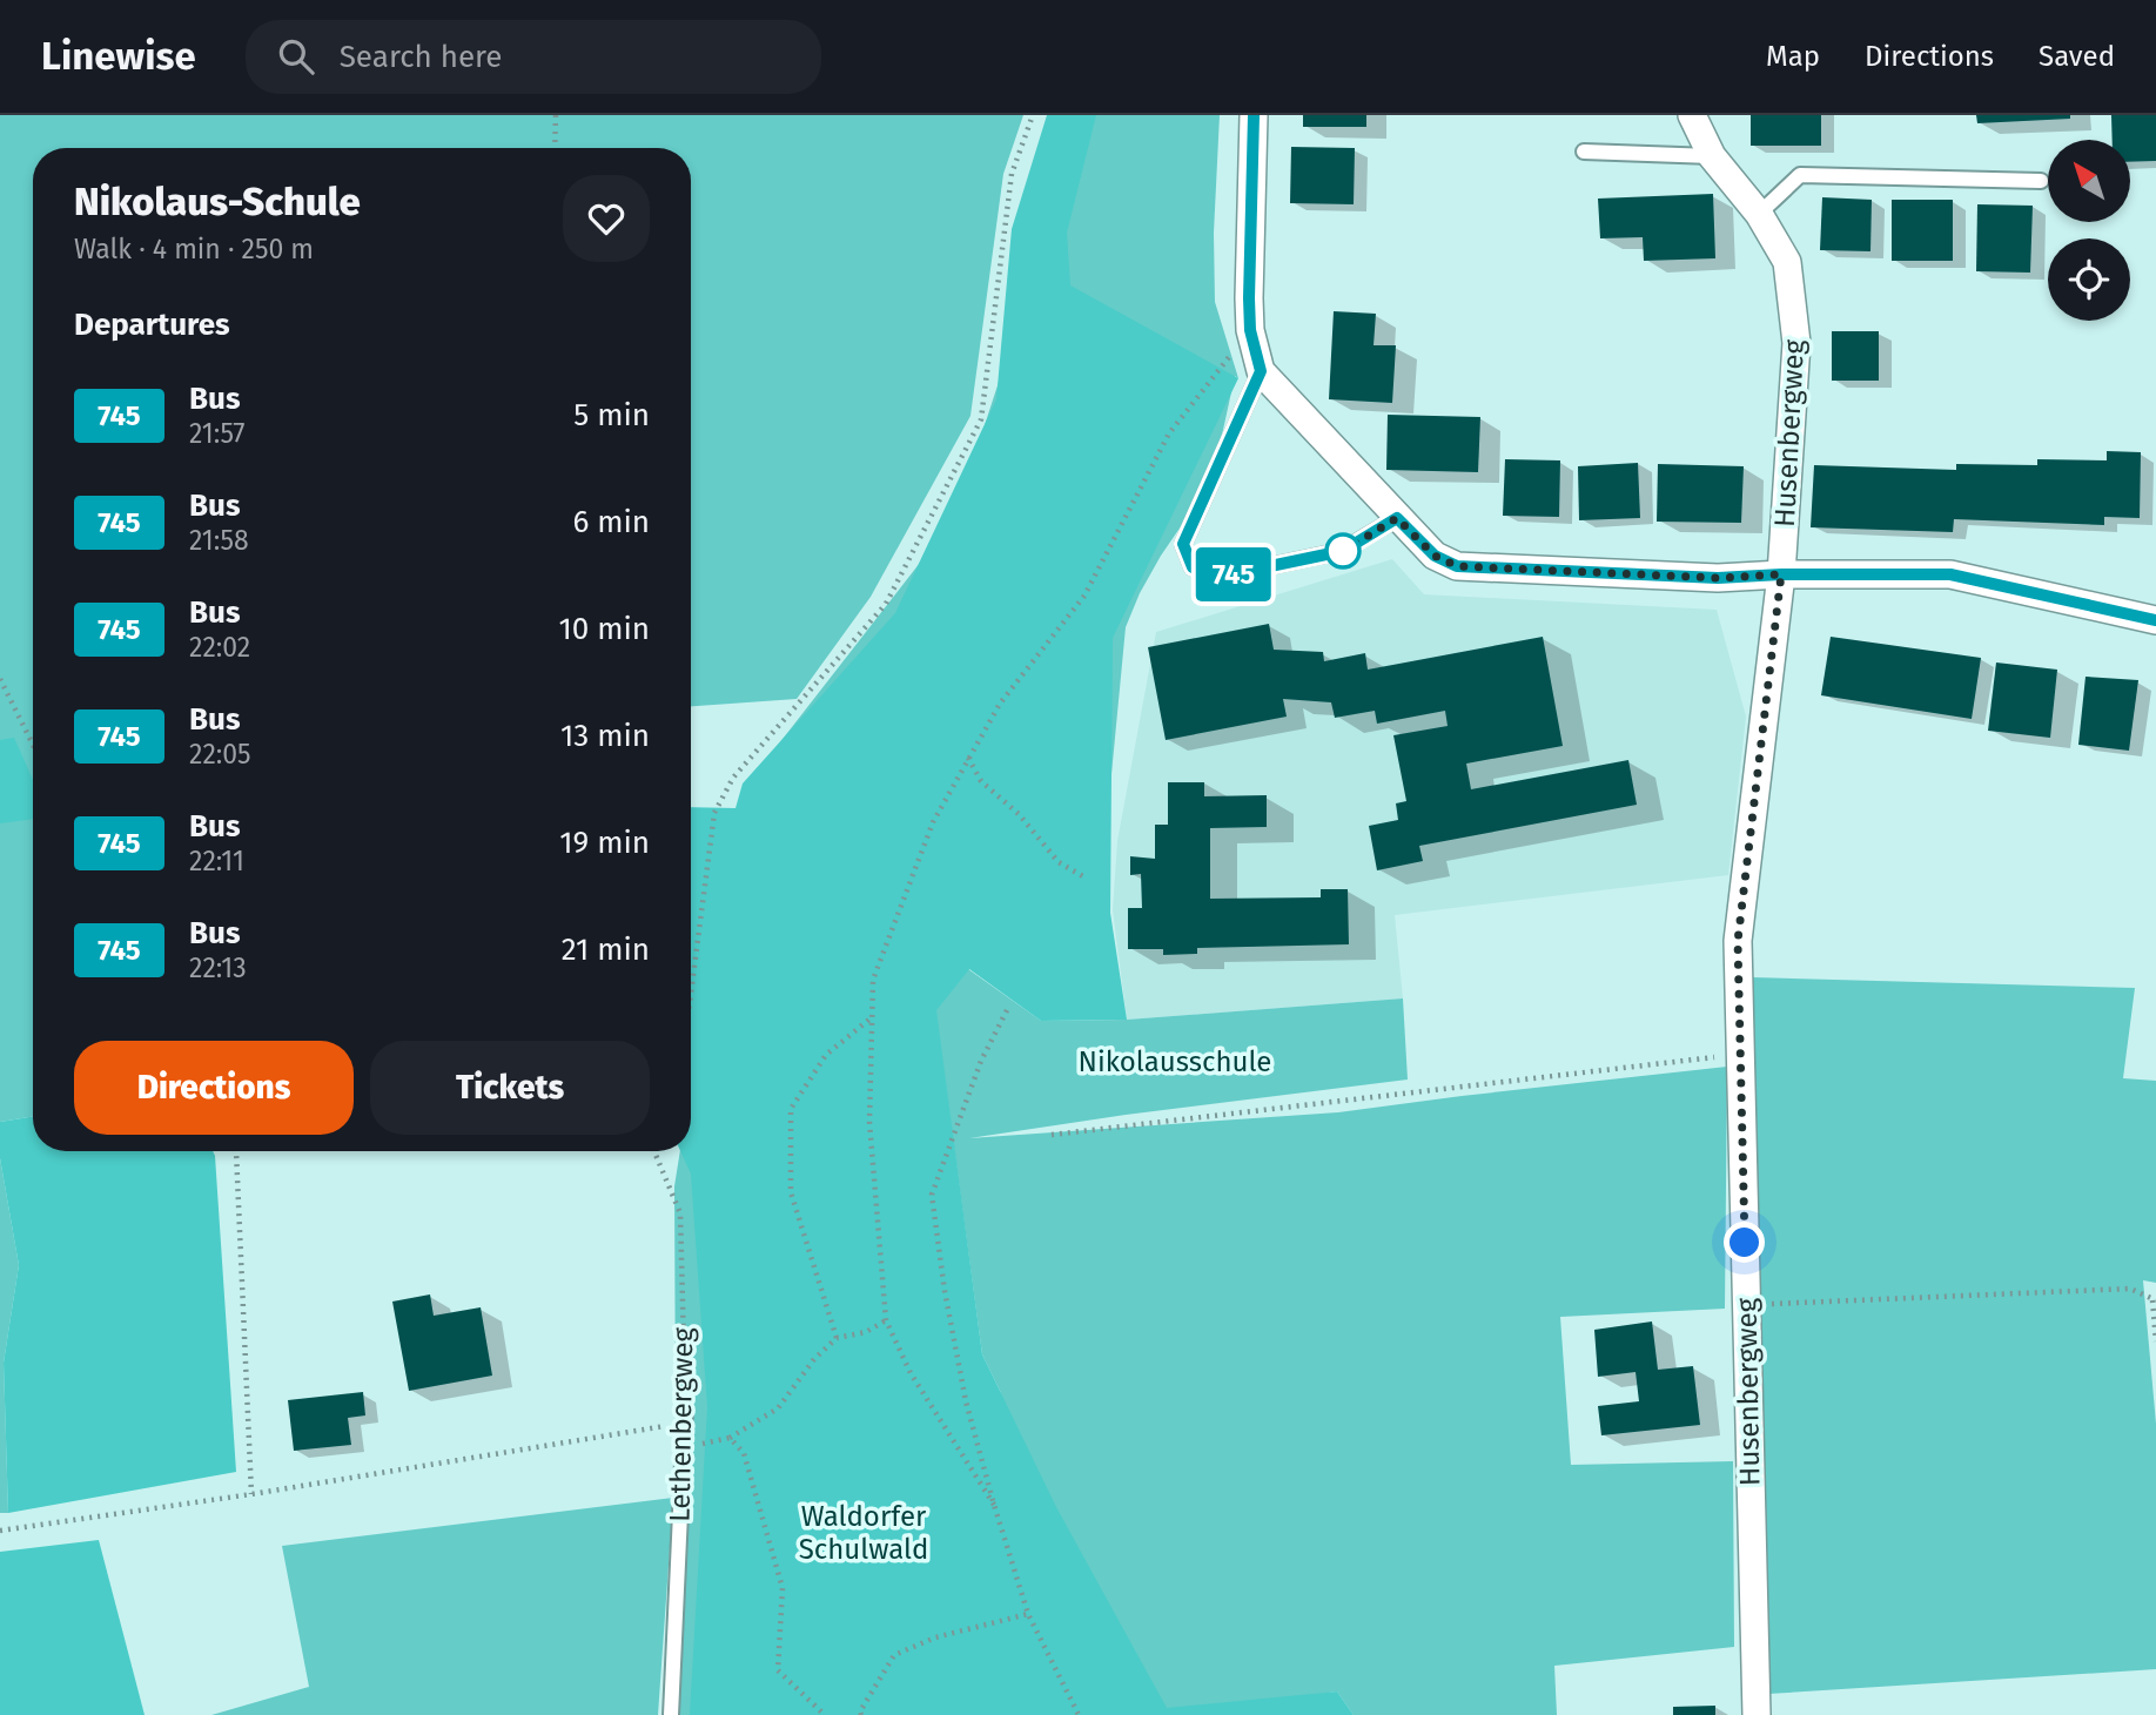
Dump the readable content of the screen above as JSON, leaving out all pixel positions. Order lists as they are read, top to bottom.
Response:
{
  "streets": {
    "street": ["Husenbergweg"],
    "lane": ["Lethenbergweg"]
  },
  "parks": ["Nikolausschule", "Waldorfer Schulwald"],
  "lines": ["bus line 745"],
  "north": "top left",
  "page": {
    "header": "Linewise",
    "search": "Search here",
    "nav": ["Map", "Directions", "Saved"],
    "on_map": "745",
    "heading": [
      ["Nikolaus-Schule", "Walk · 4 min · 250 m"],
      "Departures"
    ],
    "list": [
      {
        "mark": "745",
        "name": "Bus",
        "note": "21:57",
        "value": "5 min"
      },
      {
        "mark": "745",
        "name": "Bus",
        "note": "21:58",
        "value": "6 min"
      },
      {
        "mark": "745",
        "name": "Bus",
        "note": "22:02",
        "value": "10 min"
      },
      {
        "mark": "745",
        "name": "Bus",
        "note": "22:05",
        "value": "13 min"
      },
      {
        "mark": "745",
        "name": "Bus",
        "note": "22:11",
        "value": "19 min"
      },
      {
        "mark": "745",
        "name": "Bus",
        "note": "22:13",
        "value": "21 min"
      }
    ],
    "buttons": ["Directions", "Tickets"]
  }
}
